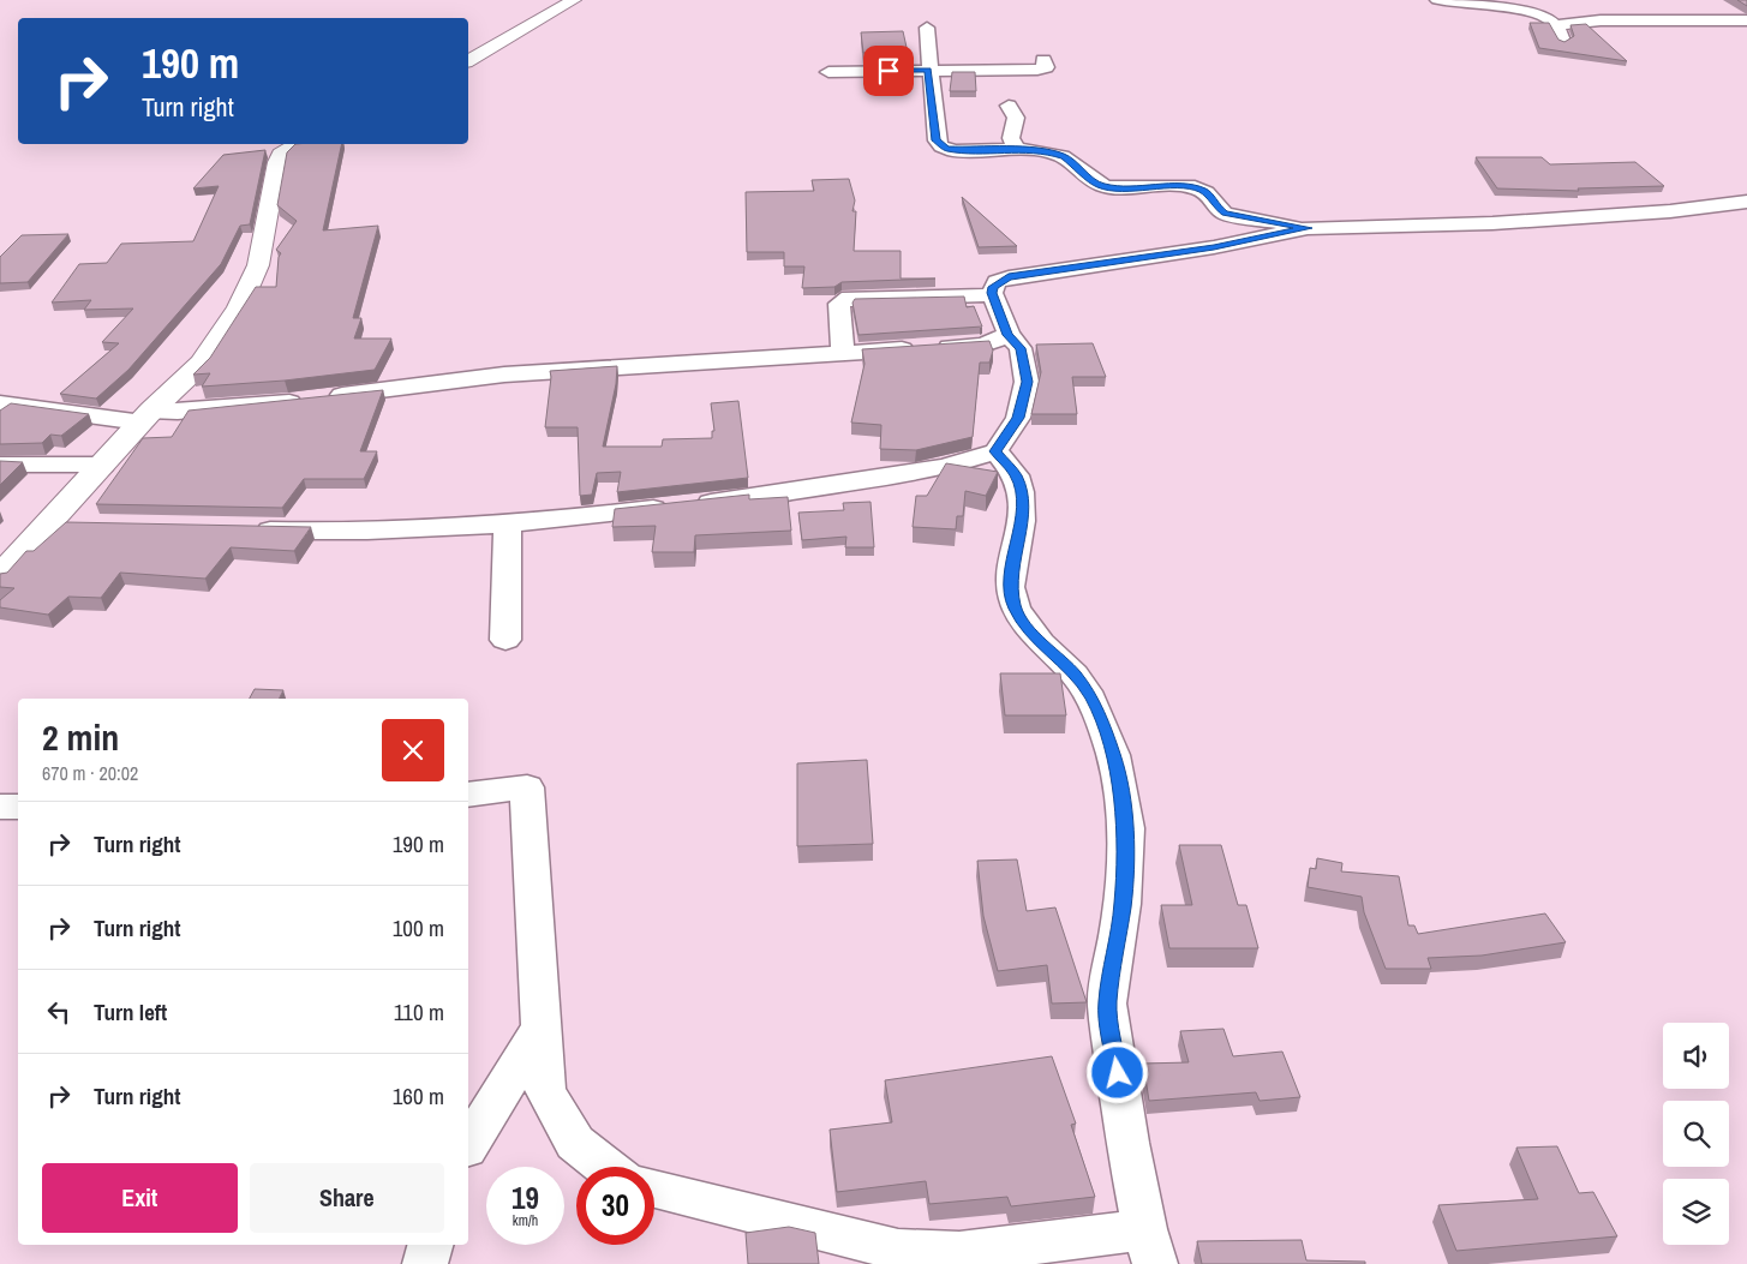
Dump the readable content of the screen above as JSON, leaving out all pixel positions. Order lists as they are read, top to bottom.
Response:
{
  "page": {
    "turn": ["190 m", "Turn right"],
    "heading": ["2 min", "670 m · 20:02"],
    "list": [
      {
        "name": "Turn right",
        "value": "190 m"
      },
      {
        "name": "Turn right",
        "value": "100 m"
      },
      {
        "name": "Turn left",
        "value": "110 m"
      },
      {
        "name": "Turn right",
        "value": "160 m"
      }
    ],
    "buttons": ["Exit", "Share"],
    "speed": "19 km/h",
    "limit": "30"
  }
}
